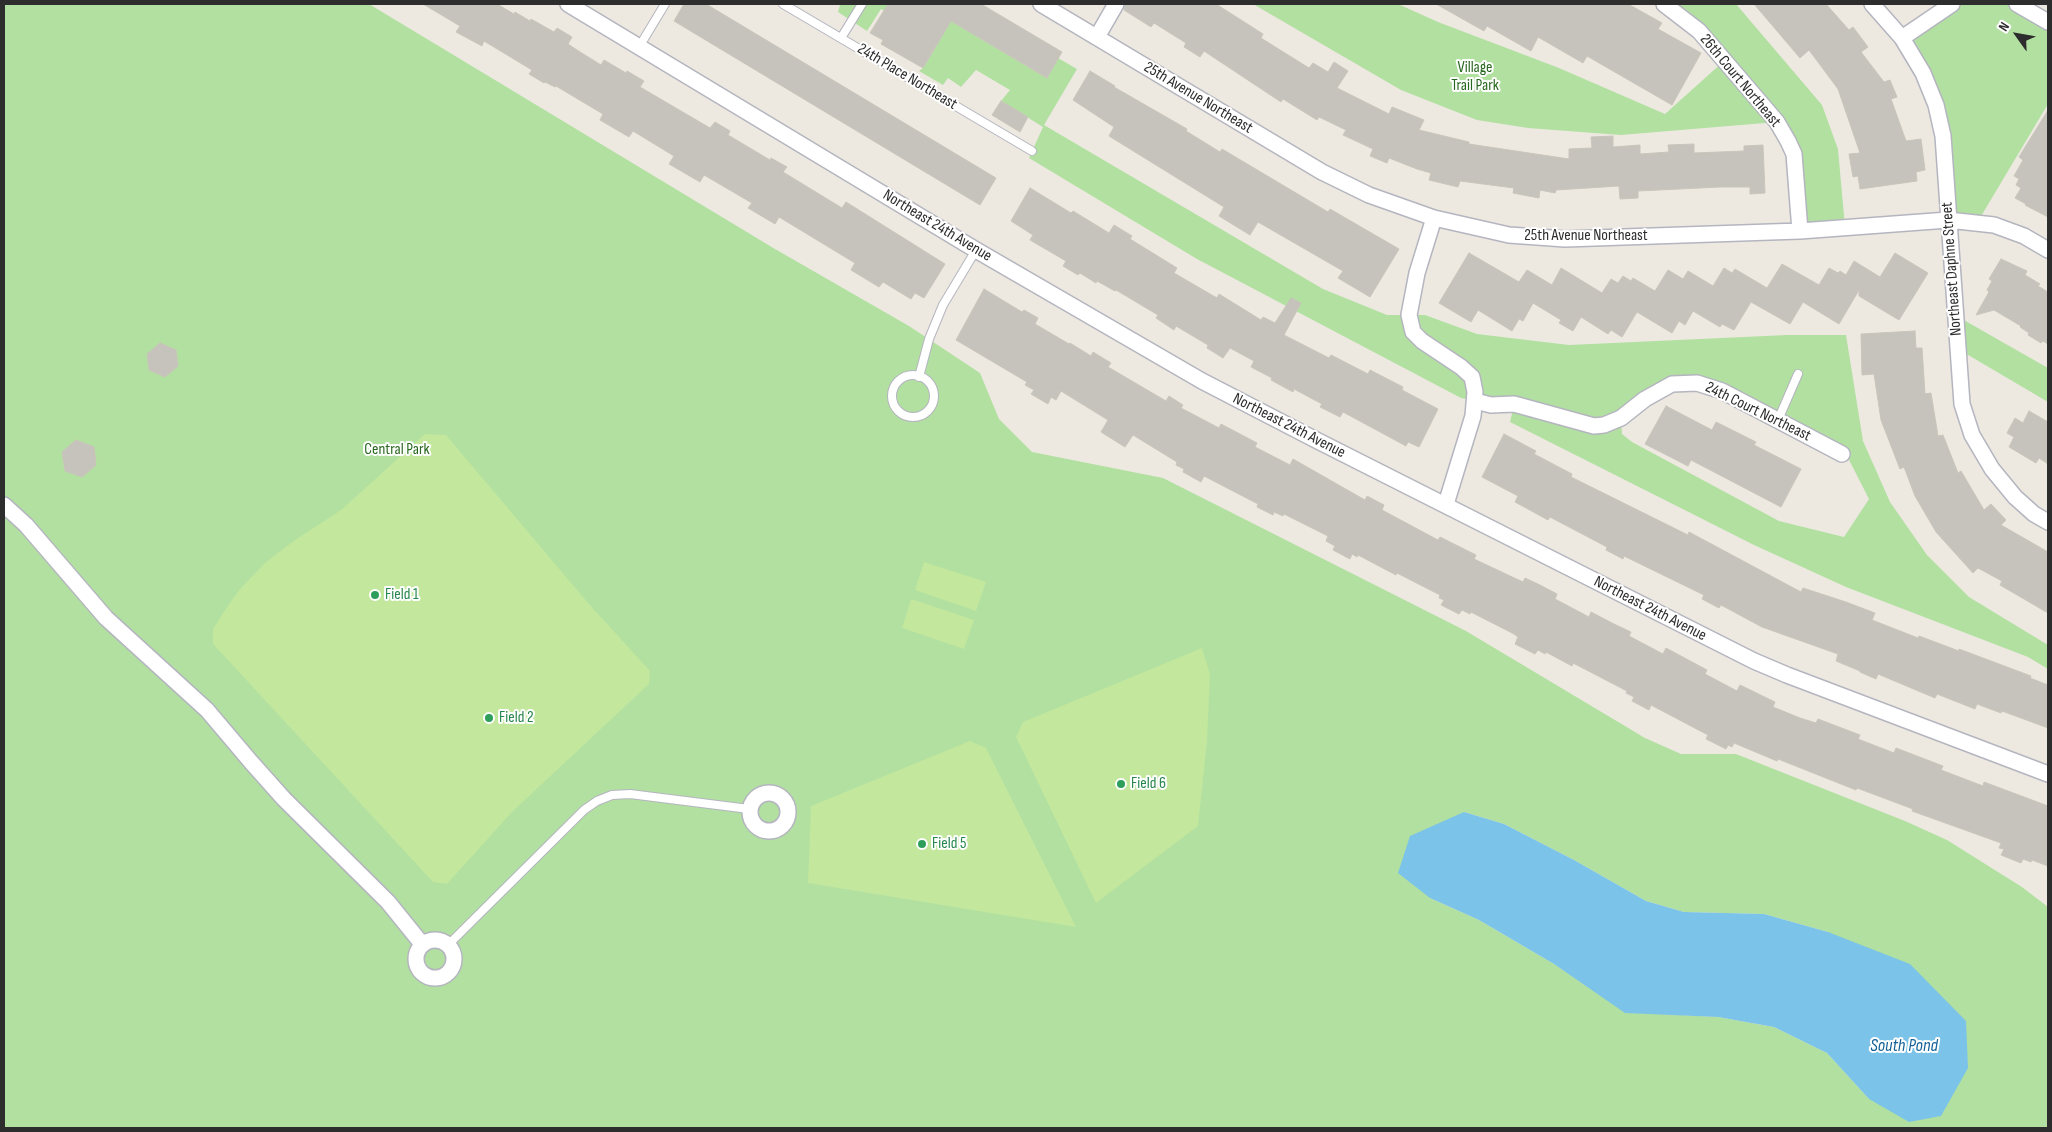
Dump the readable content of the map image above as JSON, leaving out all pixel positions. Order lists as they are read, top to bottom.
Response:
{
  "streets": {
    "street": [
      "26th Court Northeast",
      "25th Avenue Northeast",
      "Northeast 24th Avenue",
      "Northeast Daphne Street",
      "24th Court Northeast"
    ],
    "lane": ["24th Place Northeast"]
  },
  "crossings": [
    ["26th Court Northeast", "25th Avenue Northeast"],
    ["25th Avenue Northeast", "Northeast Daphne Street"]
  ],
  "water": ["South Pond"],
  "parks": ["Village Trail Park", "Central Park"],
  "places": [
    "Field 1",
    "Field 2",
    "Field 6",
    "Field 5"
  ],
  "north": "top left"
}
